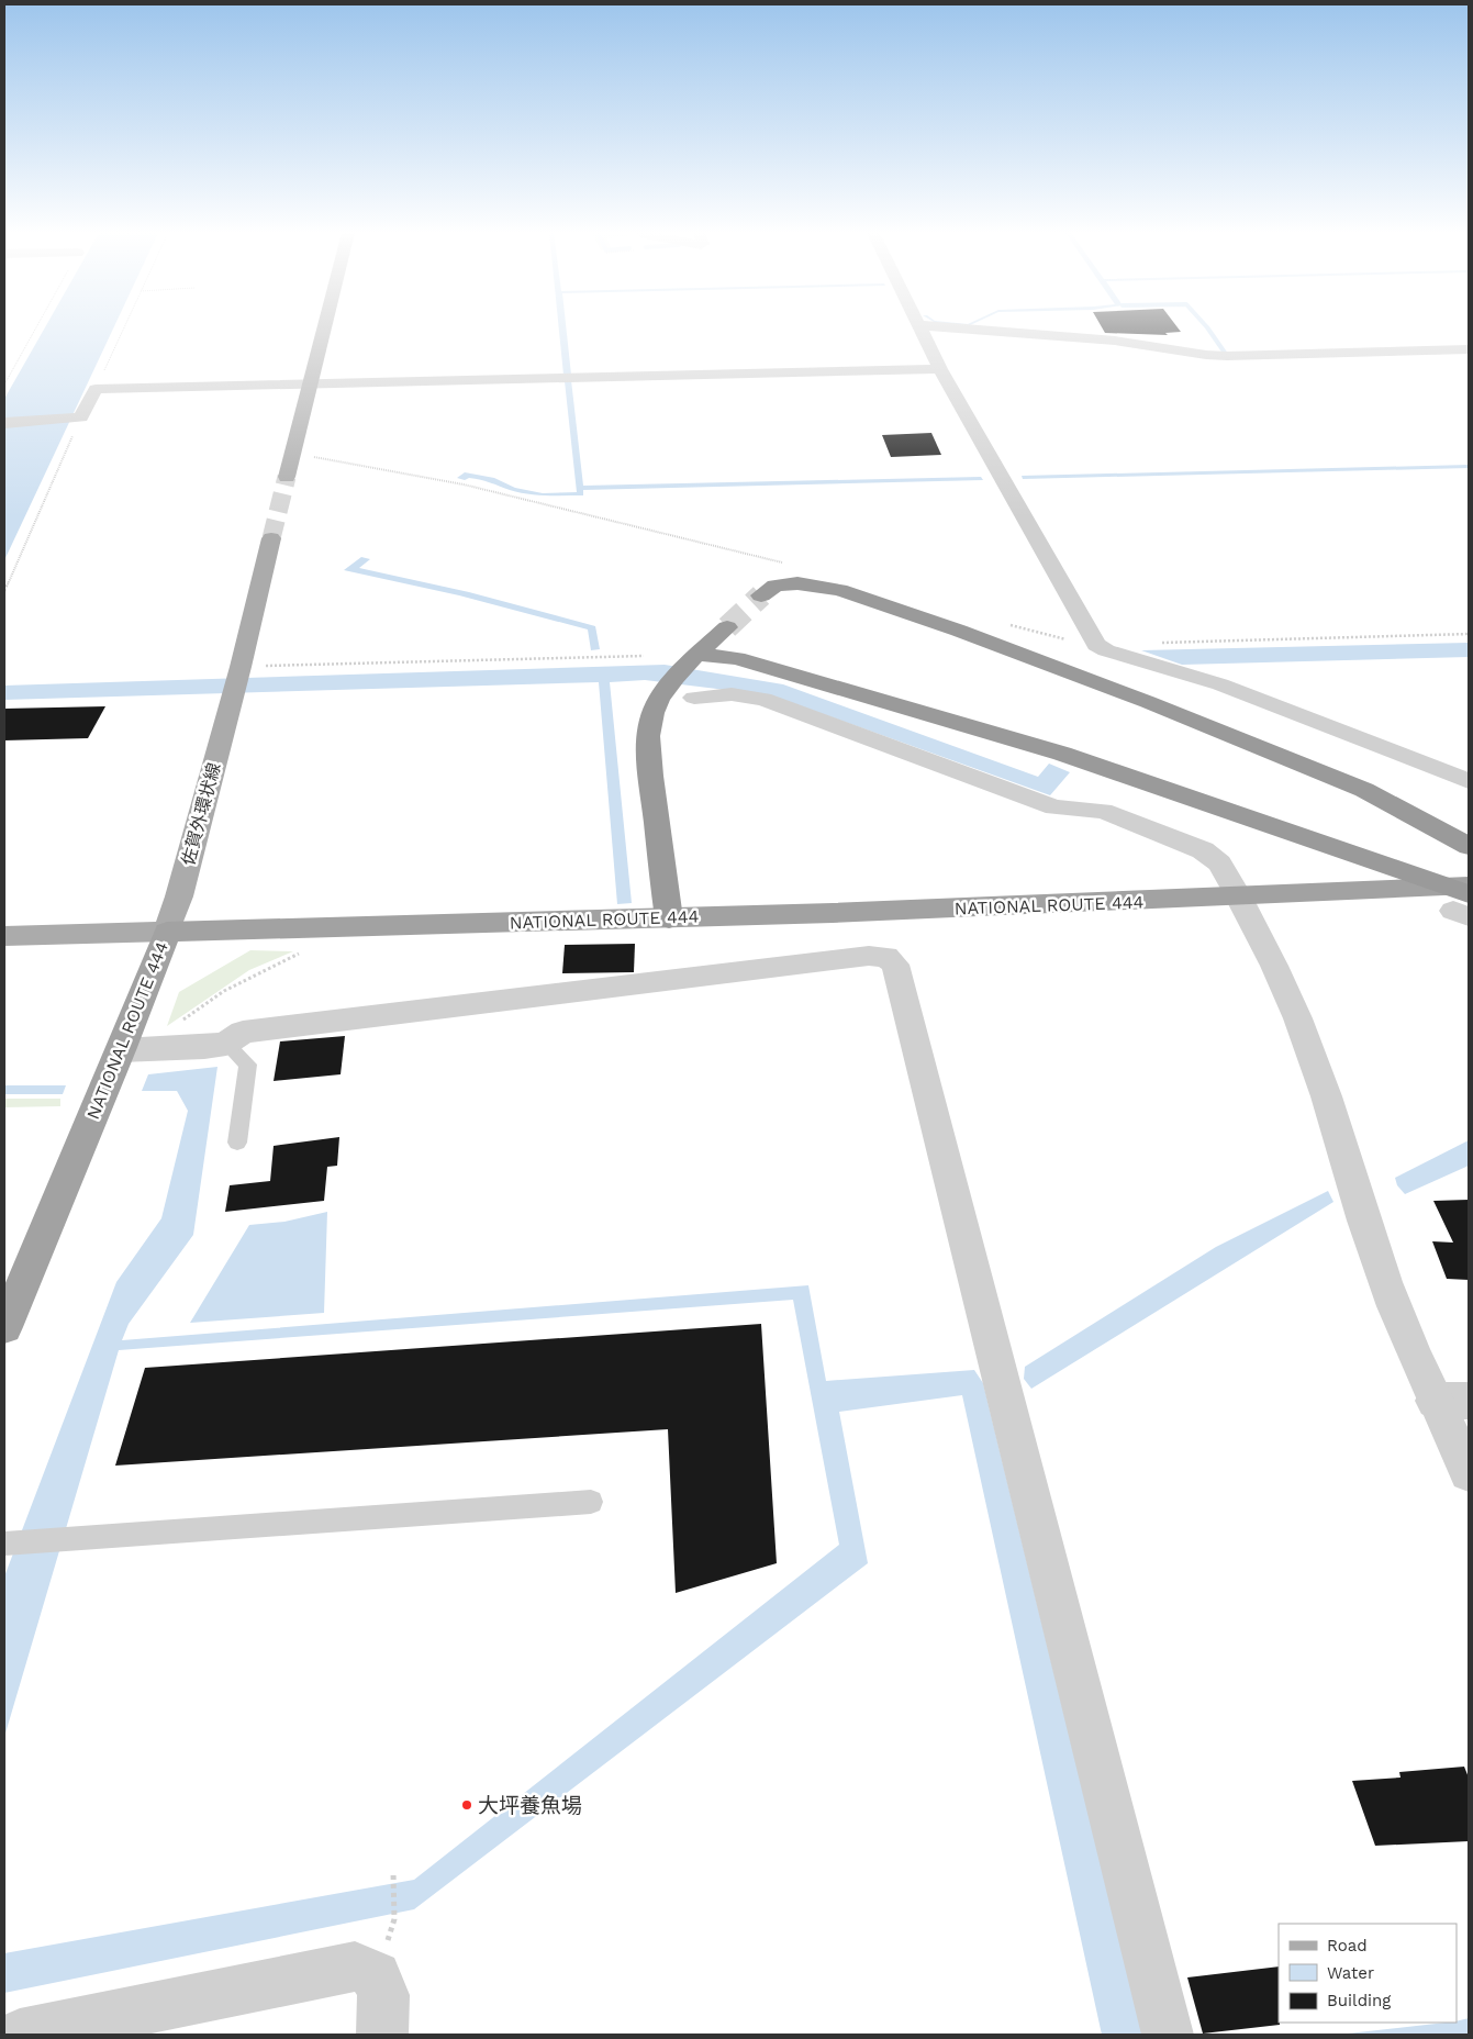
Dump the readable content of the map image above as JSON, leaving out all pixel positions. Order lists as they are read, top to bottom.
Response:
{
  "streets": {
    "highway": ["NATIONAL ROUTE 444"],
    "main road": ["佐賀外環状線"]
  },
  "crossings": [
    ["佐賀外環状線", "NATIONAL ROUTE 444"]
  ],
  "places": ["大坪養魚場"],
  "legend": ["Road", "Water", "Building"]
}
